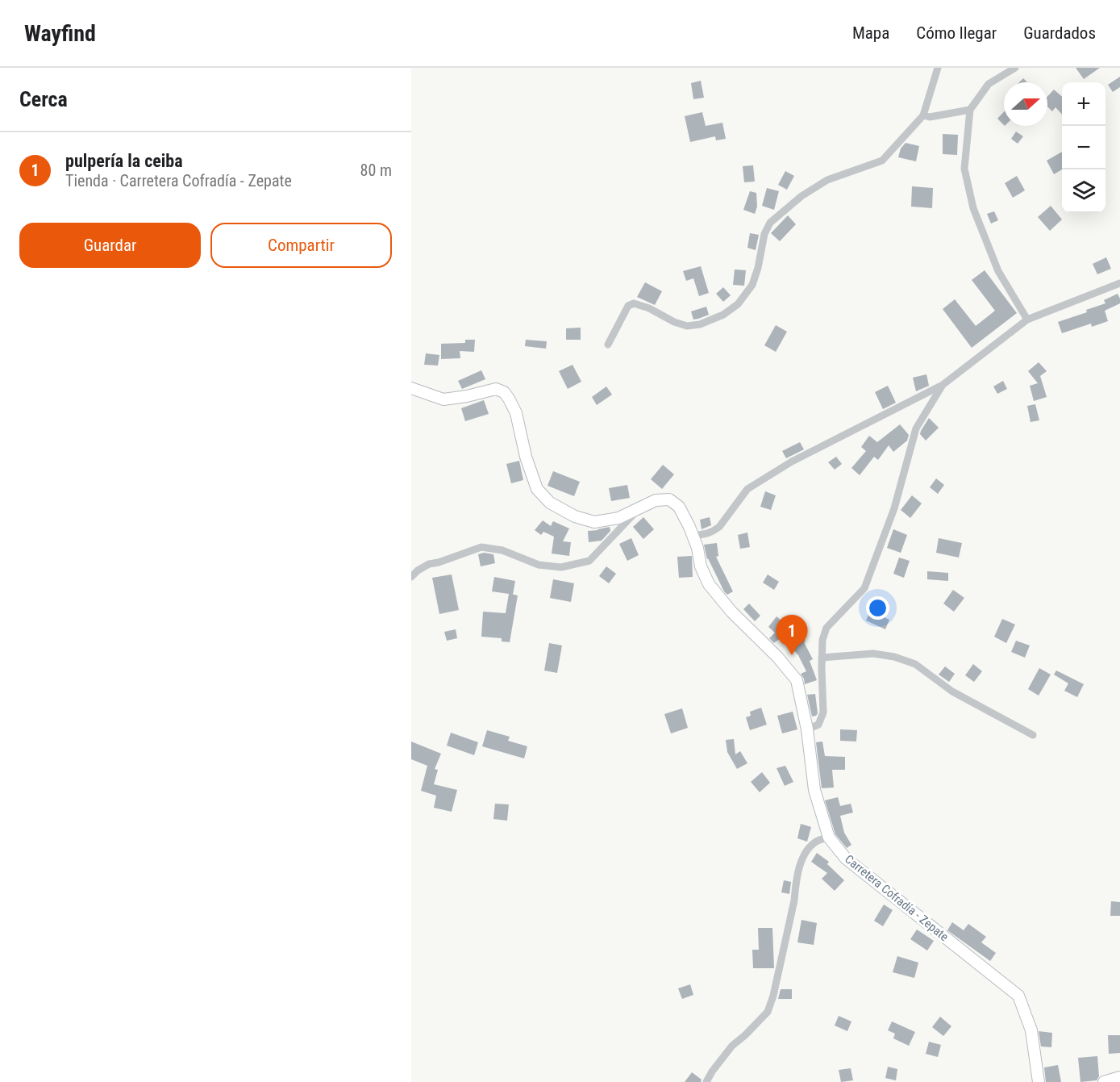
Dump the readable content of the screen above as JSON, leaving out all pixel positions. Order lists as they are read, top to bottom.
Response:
{
  "streets": {
    "street": ["Carretera Cofradía - Zepate"]
  },
  "north": "right",
  "page": {
    "header": "Wayfind",
    "nav": ["Mapa", "Cómo llegar", "Guardados"],
    "heading": "Cerca",
    "map_buttons": ["+", "−"],
    "list": [
      {
        "mark": "1",
        "name": "pulpería la ceiba",
        "note": "Tienda · Carretera Cofradía - Zepate",
        "value": "80 m"
      }
    ],
    "buttons": ["Guardar", "Compartir"],
    "pins": "1"
  }
}
